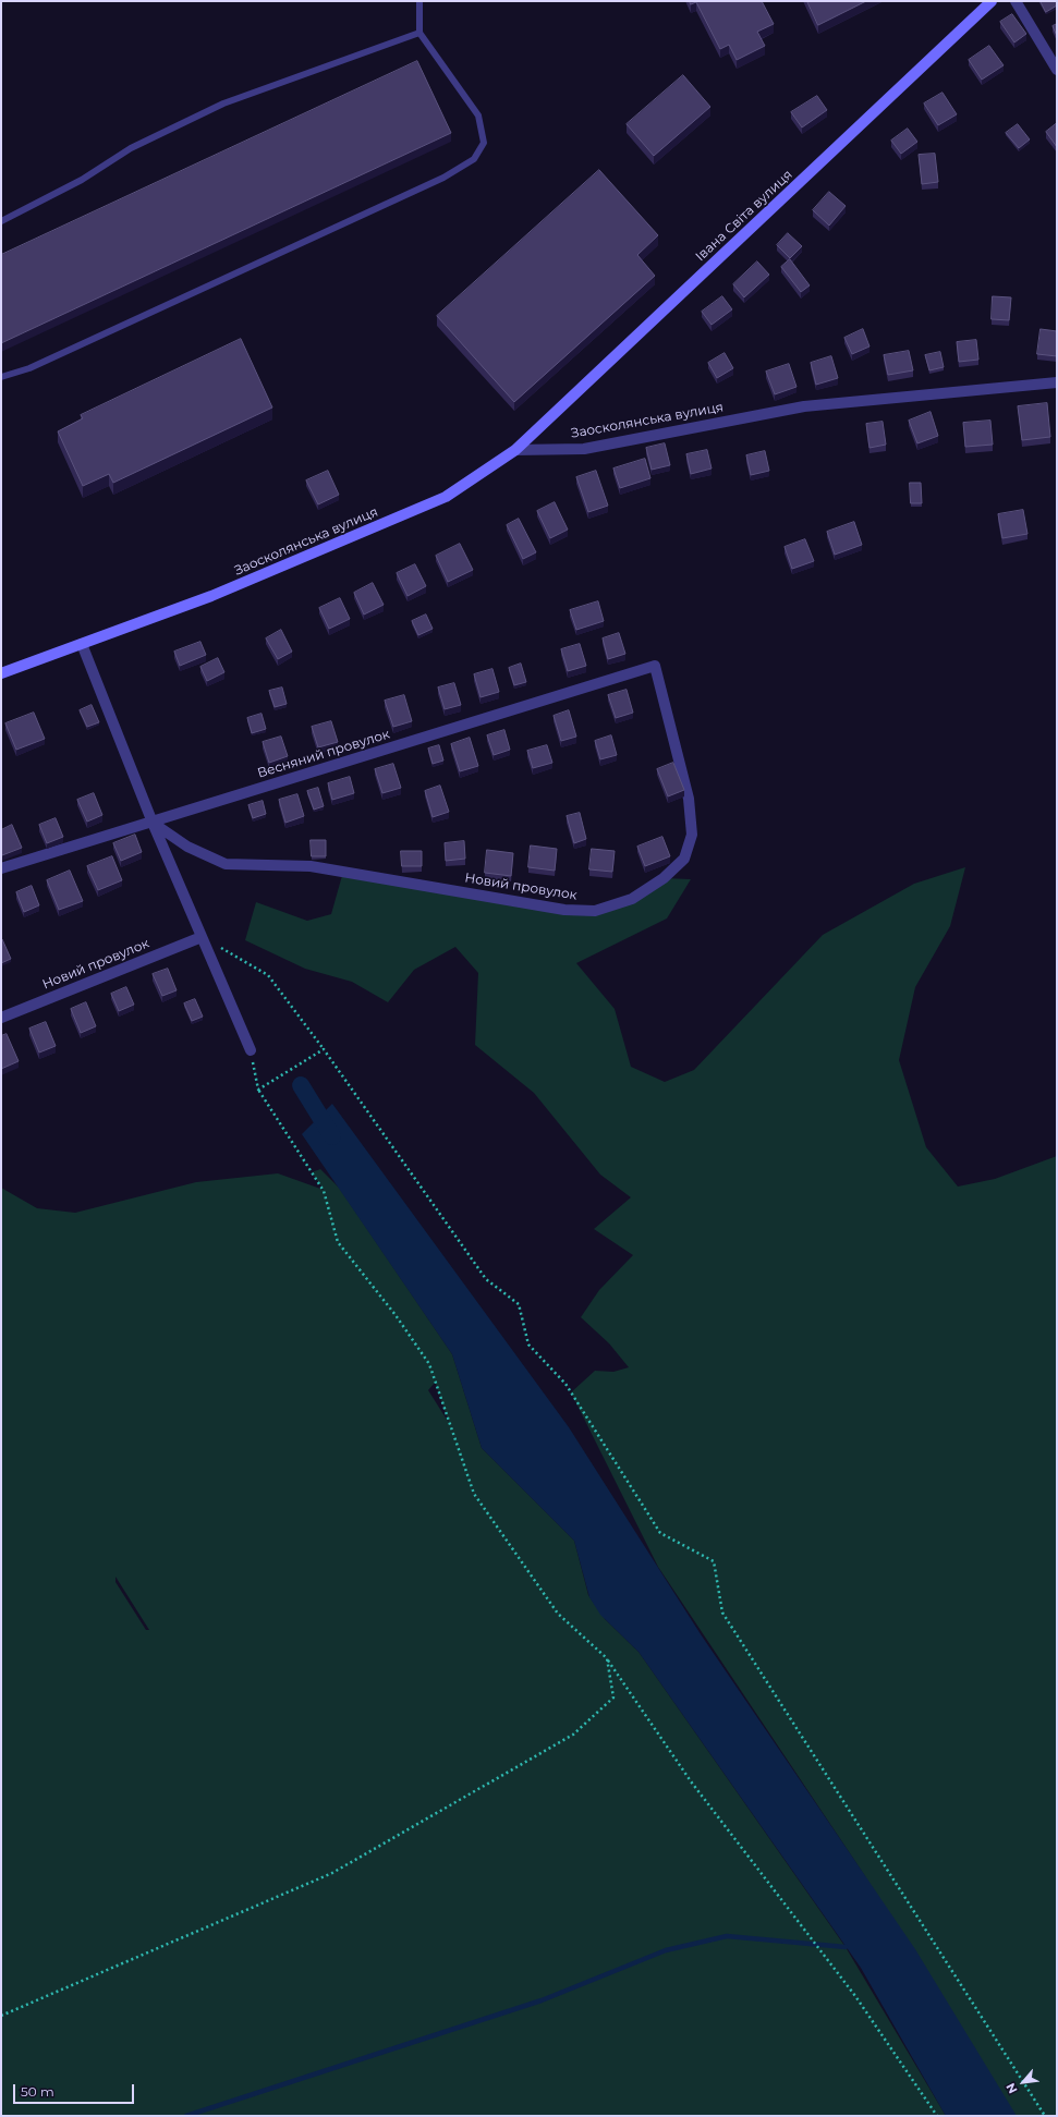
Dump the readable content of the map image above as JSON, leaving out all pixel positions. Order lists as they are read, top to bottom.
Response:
{
  "streets": {
    "street": [
      "Івана Світа вулиця",
      "Заосколянська вулиця",
      "Весняний провулок",
      "Новий провулок"
    ]
  },
  "crossings": [
    ["Івана Світа вулиця", "Заосколянська вулиця"],
    ["Весняний провулок", "Новий провулок"]
  ],
  "scale_bar": "50 m",
  "north": "bottom left"
}
